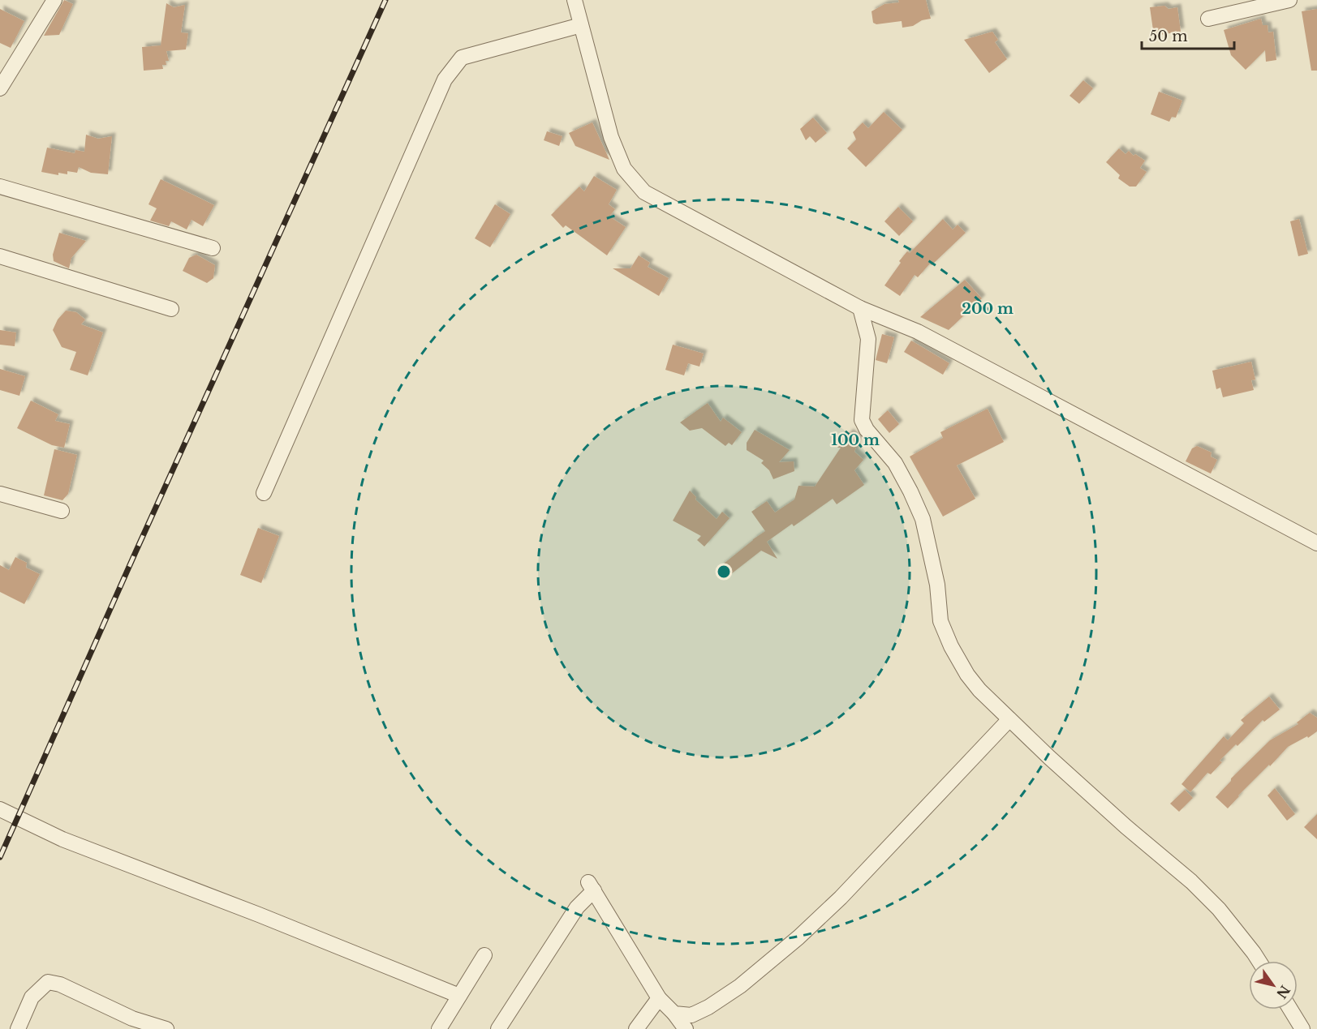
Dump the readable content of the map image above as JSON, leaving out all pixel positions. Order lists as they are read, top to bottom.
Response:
{
  "scale_bar": "50 m",
  "north": "bottom right",
  "rings": ["200 m", "100 m"]
}
